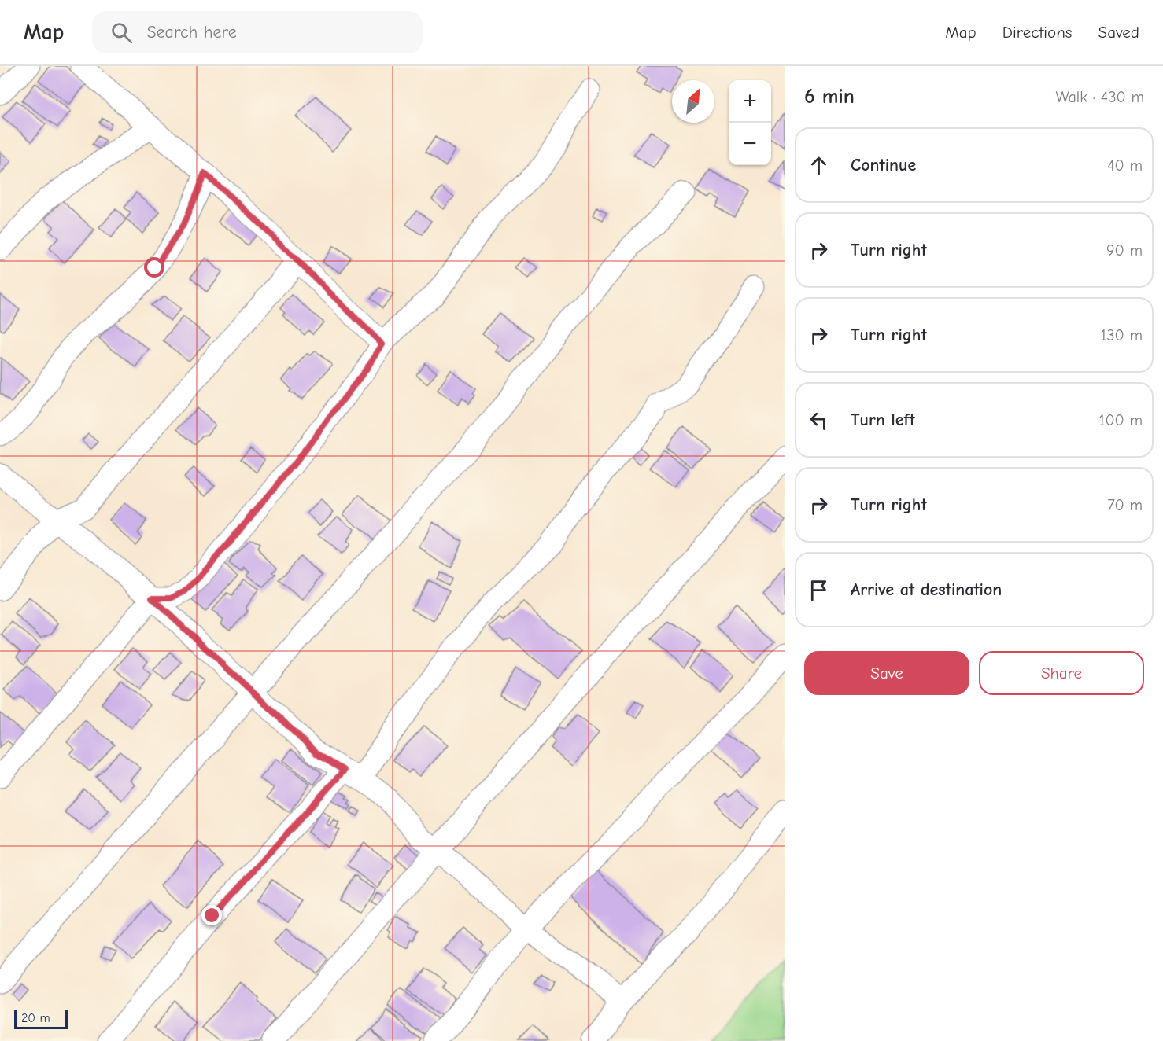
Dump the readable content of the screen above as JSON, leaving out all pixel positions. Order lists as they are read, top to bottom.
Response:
{
  "scale_bar": "20 m",
  "north": "top right",
  "page": {
    "header": "Map",
    "search": "Search here",
    "nav": ["Map", "Directions", "Saved"],
    "heading": ["6 min", "Walk · 430 m"],
    "map_buttons": ["+", "−"],
    "list": [
      ["Continue", "40 m"],
      ["Turn right", "90 m"],
      ["Turn right", "130 m"],
      ["Turn left", "100 m"],
      ["Turn right", "70 m"],
      "Arrive at destination"
    ],
    "buttons": ["Save", "Share"],
    "scale": "20 m"
  }
}
